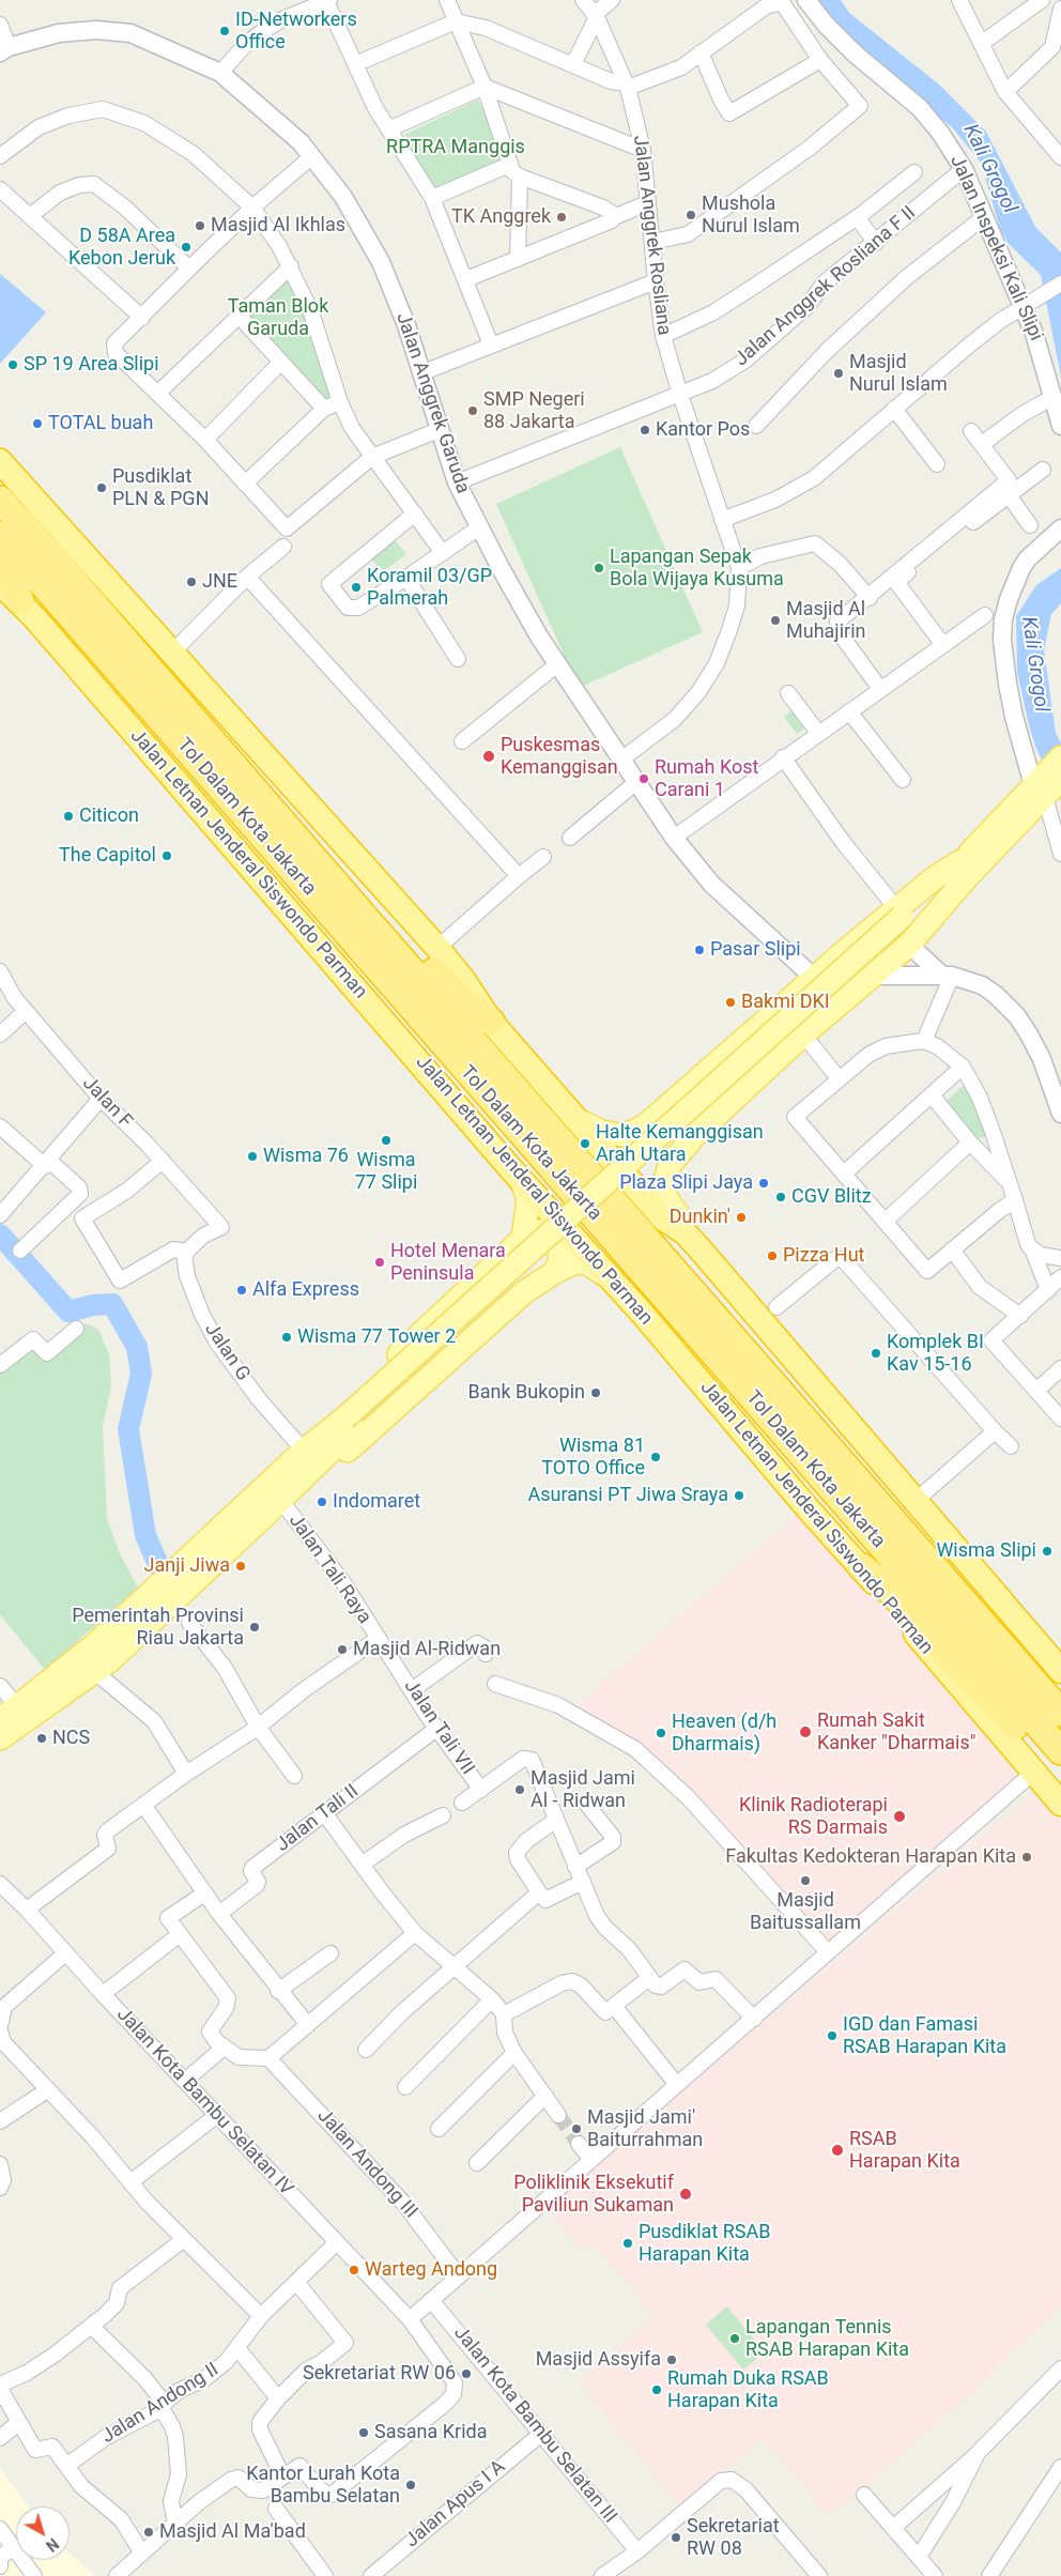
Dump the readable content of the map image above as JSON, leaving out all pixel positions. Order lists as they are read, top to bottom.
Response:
{
  "streets": {
    "highway": ["Tol Dalam Kota Jakarta", "Jalan Letnan Jenderal Siswondo Parman"],
    "street": [
      "Jalan Anggrek Rosliana",
      "Jalan Inspeksi Kali Slipi",
      "Jalan Anggrek Rosliana F II",
      "Jalan Anggrek Garuda",
      "Jalan F",
      "Jalan G",
      "Jalan Tali Raya",
      "Jalan Tali VII",
      "Jalan Tali II",
      "Jalan Kota Bambu Selatan IV",
      "Jalan Andong III",
      "Jalan Andong II",
      "Jalan Kota Bambu Selatan III",
      "Jalan Apus I A"
    ]
  },
  "crossings": [
    ["Jalan Anggrek Rosliana", "Jalan Anggrek Rosliana F II"],
    ["Jalan Anggrek Rosliana", "Jalan Anggrek Garuda"],
    ["Jalan Inspeksi Kali Slipi", "Jalan Anggrek Rosliana F II"],
    ["Jalan Anggrek Rosliana F II", "Jalan Anggrek Garuda"],
    ["Jalan F", "Jalan G"],
    ["Jalan Tali Raya", "Jalan Tali VII"],
    ["Jalan Tali VII", "Jalan Tali II"],
    ["Jalan Kota Bambu Selatan IV", "Jalan Andong II"],
    ["Jalan Kota Bambu Selatan III", "Jalan Apus I A"]
  ],
  "water": ["Kali Grogol"],
  "parks": ["RPTRA Manggis", "Taman Blok Garuda"],
  "places": [
    "ID-Networkers Office",
    "Mushola Nurul Islam",
    "TK Anggrek",
    "Masjid Al Ikhlas",
    "D 58A Area Kebon Jeruk",
    "SP 19 Area Slipi",
    "Masjid Nurul Islam",
    "SMP Negeri 88 Jakarta",
    "TOTAL buah",
    "Kantor Pos",
    "Pusdiklat PLN & PGN",
    "Lapangan Sepak Bola Wijaya Kusuma",
    "JNE",
    "Koramil 03/GP Palmerah",
    "Masjid Al Muhajirin",
    "Puskesmas Kemanggisan",
    "Rumah Kost Carani 1",
    "Citicon",
    "The Capitol",
    "Pasar Slipi",
    "Bakmi DKI",
    "Wisma 77 Slipi",
    "Halte Kemanggisan Arah Utara",
    "Wisma 76",
    "Plaza Slipi Jaya",
    "CGV Blitz",
    "Dunkin'",
    "Pizza Hut",
    "Hotel Menara Peninsula",
    "Alfa Express",
    "Wisma 77 Tower 2",
    "Komplek BI Kav 15-16",
    "Bank Bukopin",
    "Wisma 81 TOTO Office",
    "Asuransi PT Jiwa Sraya",
    "Indomaret",
    "Wisma Slipi",
    "Janji Jiwa",
    "Pemerintah Provinsi Riau Jakarta",
    "Masjid Al-Ridwan",
    "Rumah Sakit Kanker \"Dharmais\"",
    "Heaven (d/h Dharmais)",
    "NCS",
    "Masjid Jami Al - Ridwan",
    "Klinik Radioterapi RS Darmais",
    "Fakultas Kedokteran Harapan Kita",
    "Masjid Baitussallam",
    "IGD dan Famasi RSAB Harapan Kita",
    "Masjid Jami' Baiturrahman",
    "RSAB Harapan Kita",
    "Poliklinik Eksekutif Paviliun Sukaman",
    "Pusdiklat RSAB Harapan Kita",
    "Warteg Andong",
    "Lapangan Tennis RSAB Harapan Kita",
    "Masjid Assyifa",
    "Sekretariat RW 06",
    "Rumah Duka RSAB Harapan Kita",
    "Sasana Krida",
    "Kantor Lurah Kota Bambu Selatan",
    "Masjid Al Ma'bad",
    "Sekretariat RW 08"
  ],
  "north": "bottom right"
}
